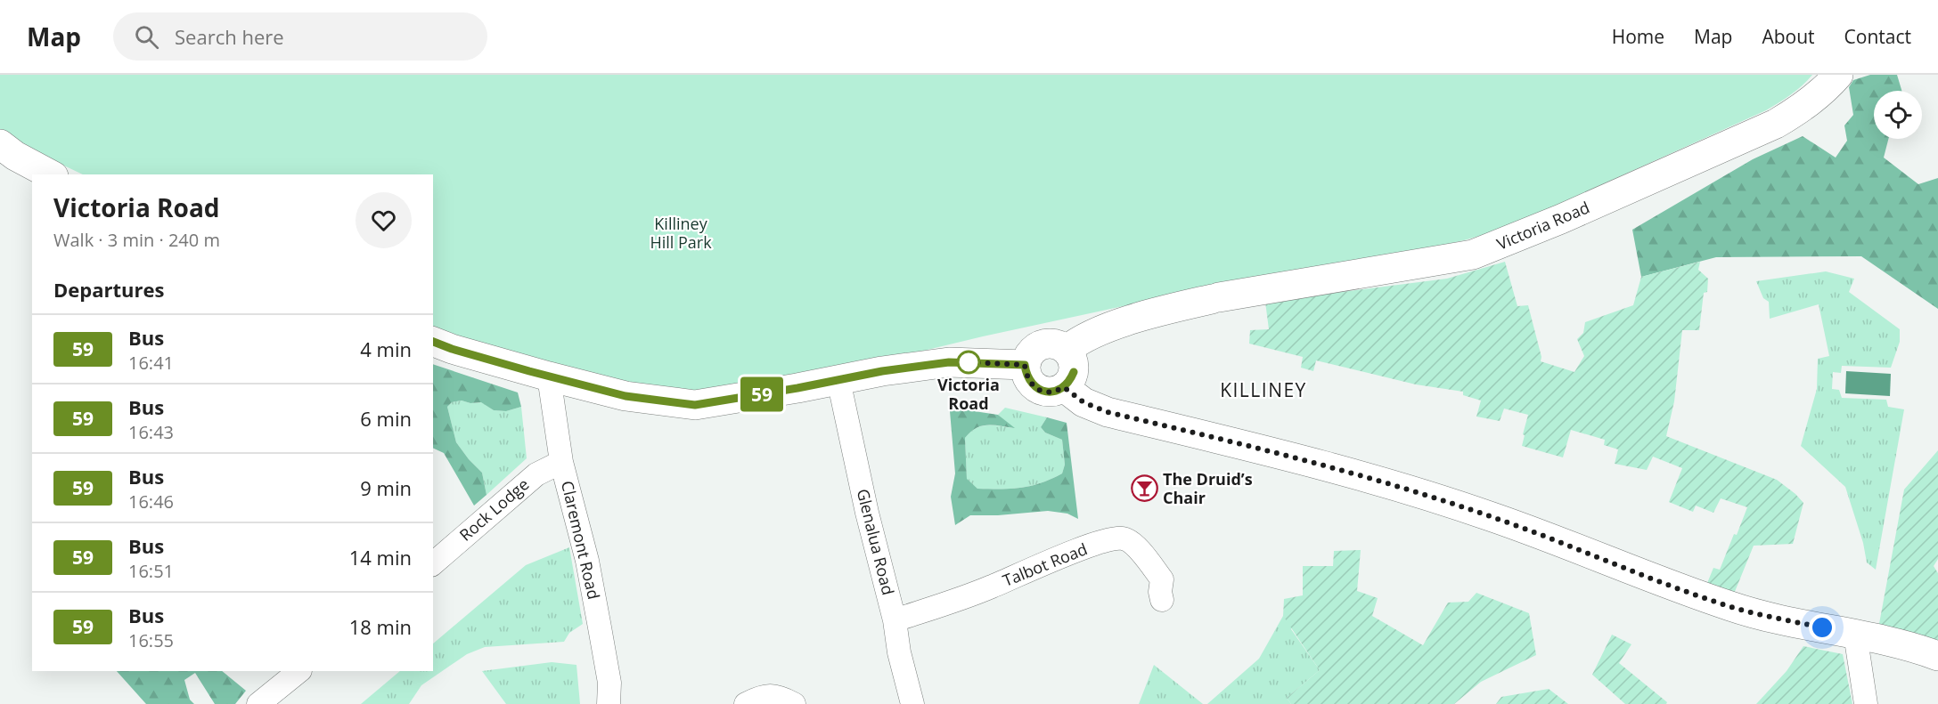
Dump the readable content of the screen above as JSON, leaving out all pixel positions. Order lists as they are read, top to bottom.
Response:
{
  "streets": {
    "street": [
      "Victoria Road",
      "Rock Lodge",
      "Claremont Road",
      "Glenalua Road",
      "Talbot Road"
    ]
  },
  "crossings": [
    ["Rock Lodge", "Claremont Road"],
    ["Glenalua Road", "Talbot Road"]
  ],
  "districts": ["KILLINEY"],
  "parks": ["Killiney Hill Park"],
  "places": {
    "other": ["Victoria Road"],
    "bar": ["The Druid’s Chair"]
  },
  "lines": ["bus line 59"],
  "page": {
    "header": "Map",
    "search": "Search here",
    "nav": [
      "Home",
      "Map",
      "About",
      "Contact"
    ],
    "on_map": "59",
    "heading": [
      ["Victoria Road", "Walk · 3 min · 240 m"],
      "Departures"
    ],
    "list": [
      {
        "mark": "59",
        "name": "Bus",
        "note": "16:41",
        "value": "4 min"
      },
      {
        "mark": "59",
        "name": "Bus",
        "note": "16:43",
        "value": "6 min"
      },
      {
        "mark": "59",
        "name": "Bus",
        "note": "16:46",
        "value": "9 min"
      },
      {
        "mark": "59",
        "name": "Bus",
        "note": "16:51",
        "value": "14 min"
      },
      {
        "mark": "59",
        "name": "Bus",
        "note": "16:55",
        "value": "18 min"
      }
    ]
  }
}
